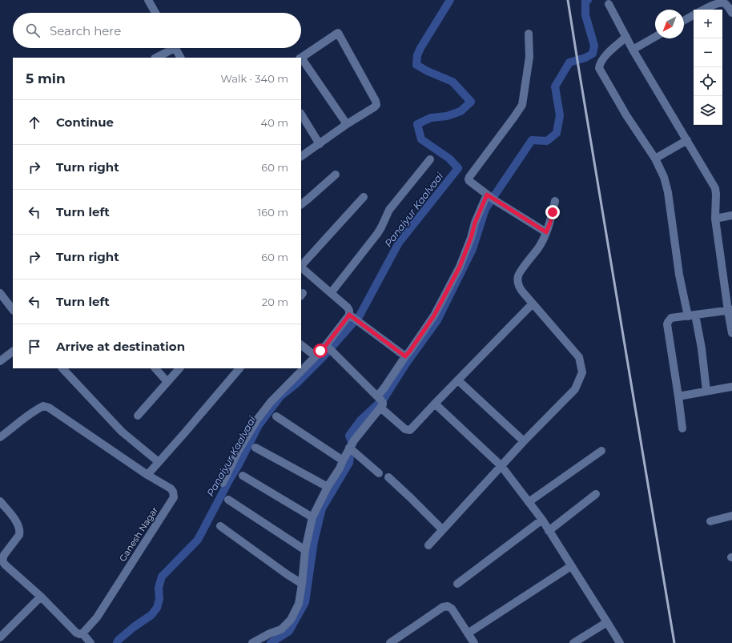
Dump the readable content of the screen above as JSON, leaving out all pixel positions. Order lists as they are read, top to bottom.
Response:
{
  "streets": {
    "street": ["Ganesh Nagar"]
  },
  "water": ["Panaiyur Kaalvaai"],
  "north": "bottom left",
  "page": {
    "map_buttons": ["+", "−"],
    "search": "Search here",
    "heading": ["5 min", "Walk · 340 m"],
    "list": [
      ["Continue", "40 m"],
      ["Turn right", "60 m"],
      ["Turn left", "160 m"],
      ["Turn right", "60 m"],
      ["Turn left", "20 m"],
      "Arrive at destination"
    ]
  }
}
